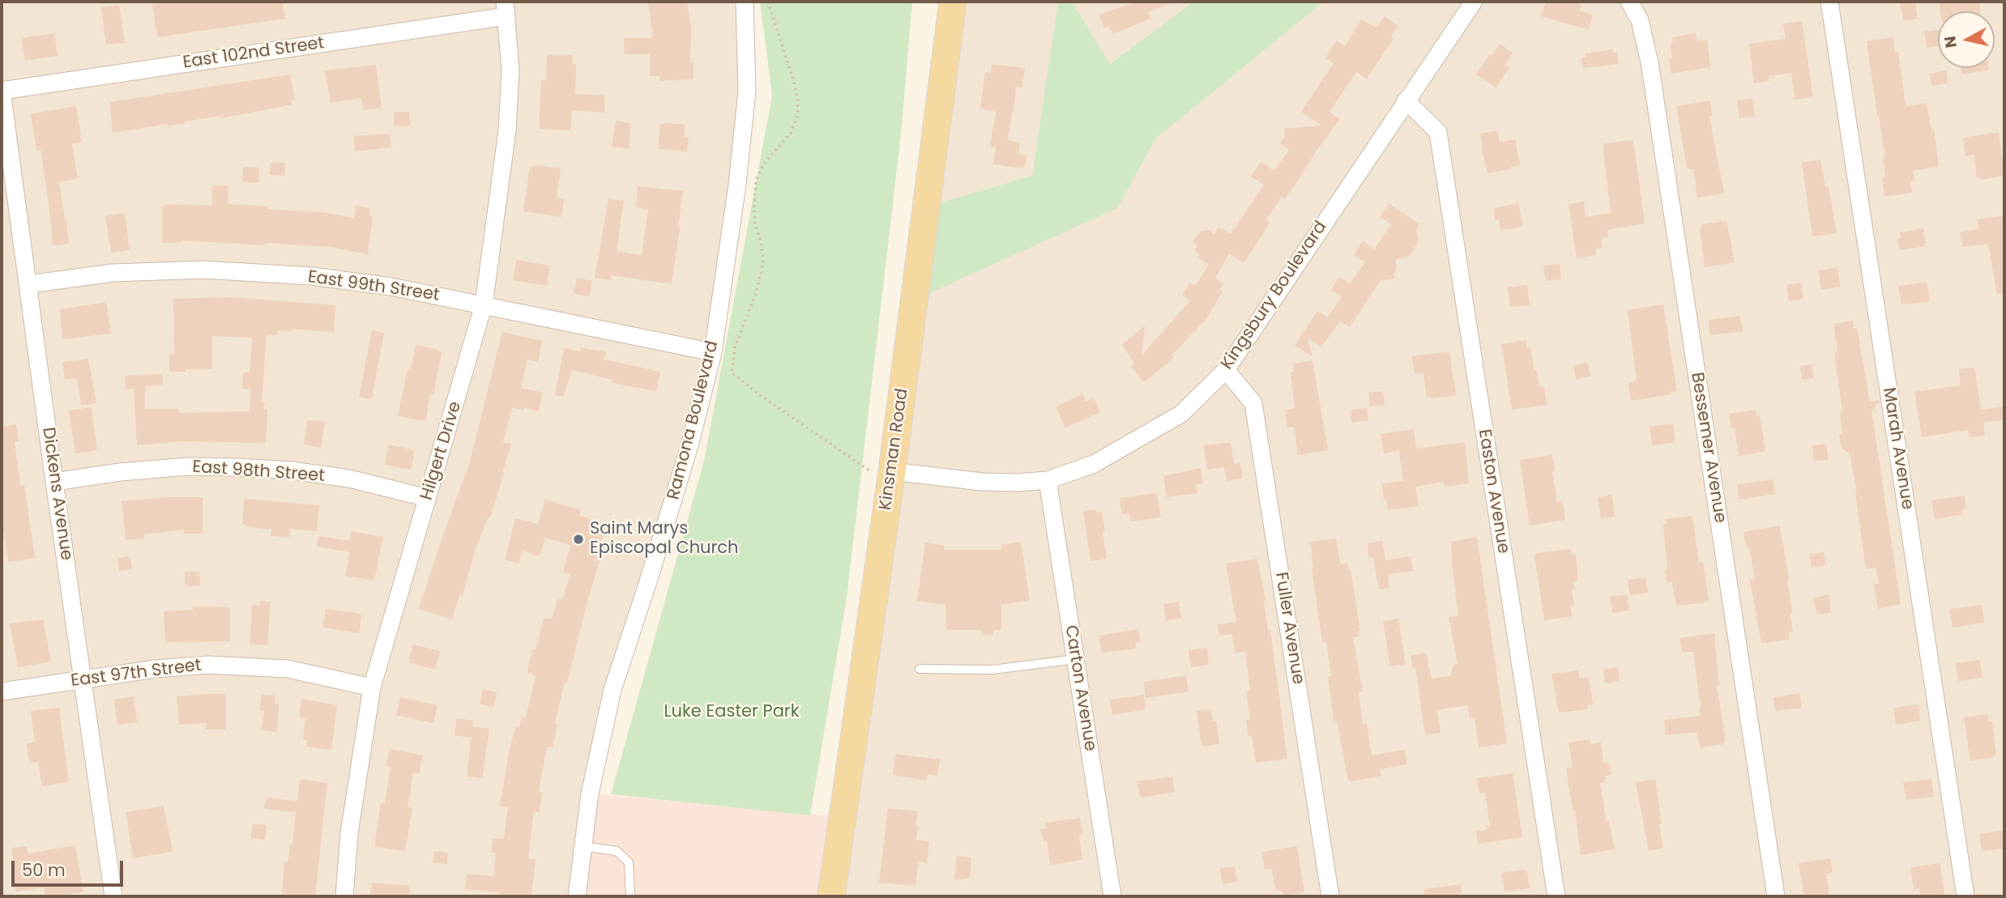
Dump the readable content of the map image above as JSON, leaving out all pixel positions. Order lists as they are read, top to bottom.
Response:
{
  "streets": {
    "main road": ["Kinsman Road"],
    "street": [
      "East 102nd Street",
      "East 99th Street",
      "Kingsbury Boulevard",
      "Ramona Boulevard",
      "Bessemer Avenue",
      "Marah Avenue",
      "Hilgert Drive",
      "East 98th Street",
      "Easton Avenue",
      "Dickens Avenue",
      "Fuller Avenue",
      "East 97th Street",
      "Carton Avenue"
    ]
  },
  "crossings": [
    ["East 102nd Street", "Hilgert Drive"],
    ["East 102nd Street", "Dickens Avenue"],
    ["East 99th Street", "Ramona Boulevard"],
    ["East 99th Street", "Hilgert Drive"],
    ["East 99th Street", "Dickens Avenue"],
    ["Kingsbury Boulevard", "Kinsman Road"],
    ["Kingsbury Boulevard", "Easton Avenue"],
    ["Kingsbury Boulevard", "Fuller Avenue"],
    ["Kingsbury Boulevard", "Carton Avenue"],
    ["Hilgert Drive", "East 98th Street"],
    ["Hilgert Drive", "East 97th Street"],
    ["East 98th Street", "Dickens Avenue"],
    ["Dickens Avenue", "East 97th Street"]
  ],
  "parks": ["Luke Easter Park"],
  "places": ["Saint Marys Episcopal Church"],
  "scale_bar": "50 m",
  "north": "left"
}
